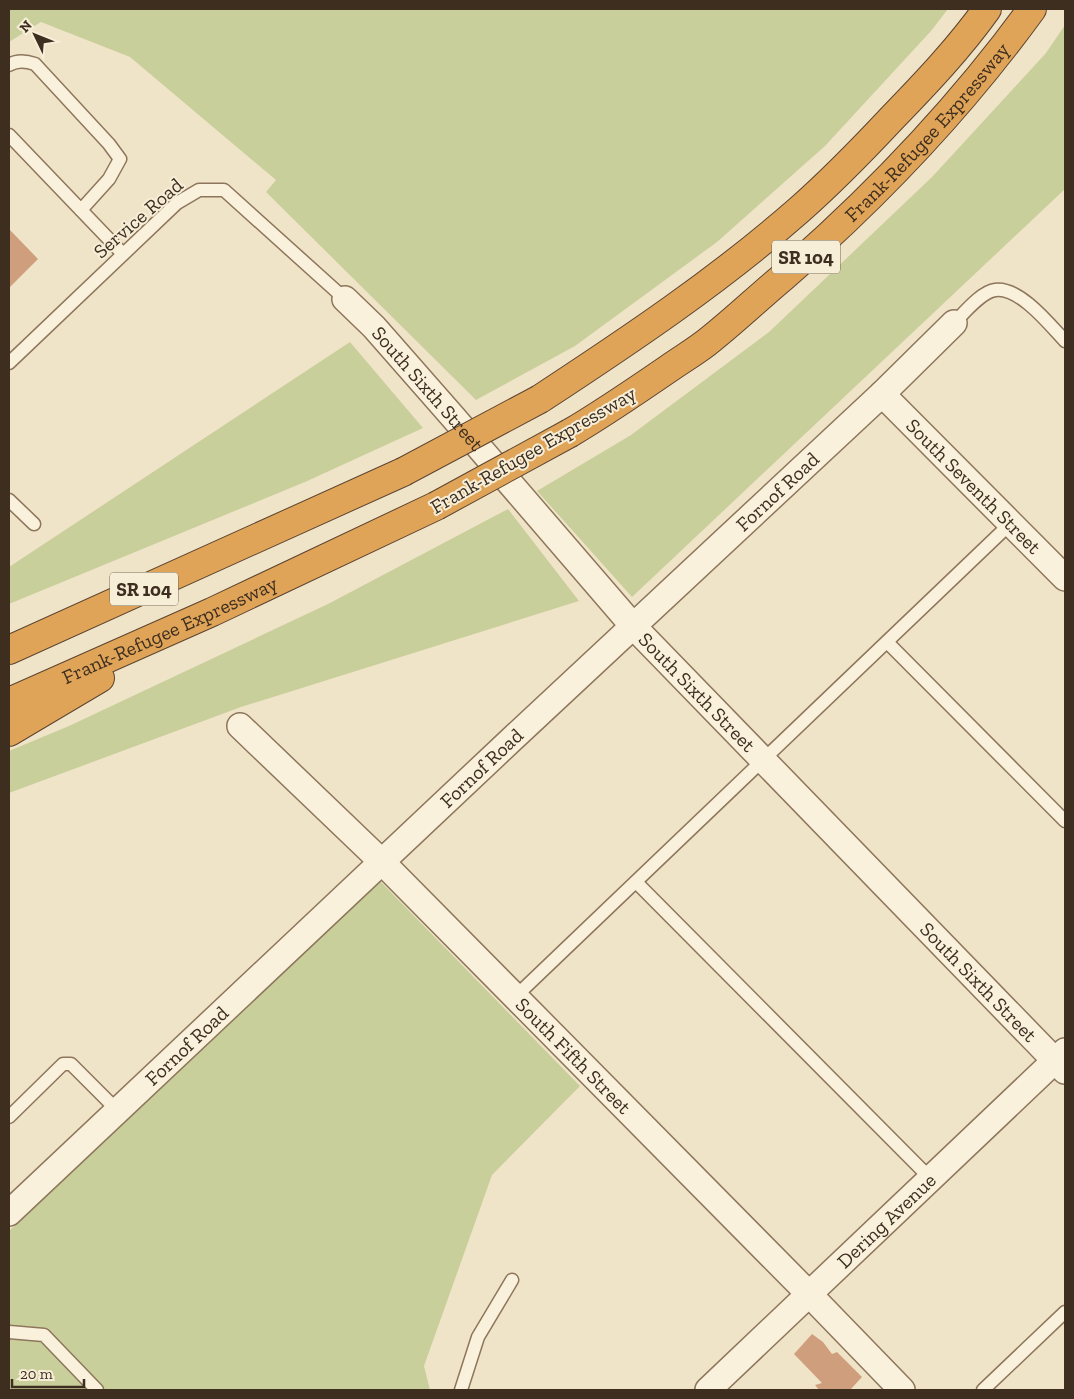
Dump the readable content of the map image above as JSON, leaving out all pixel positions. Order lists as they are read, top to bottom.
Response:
{
  "streets": {
    "highway": ["Frank-Refugee Expressway", "SR 104"],
    "street": [
      "South Sixth Street",
      "South Seventh Street",
      "Fornof Road",
      "South Fifth Street",
      "Dering Avenue"
    ],
    "lane": ["Service Road"]
  },
  "crossings": [
    ["Service Road", "South Sixth Street"],
    ["South Sixth Street", "Fornof Road"],
    ["South Sixth Street", "Dering Avenue"],
    ["South Seventh Street", "Fornof Road"],
    ["Fornof Road", "South Fifth Street"],
    ["South Fifth Street", "Dering Avenue"]
  ],
  "scale_bar": "20 m",
  "north": "top left"
}
